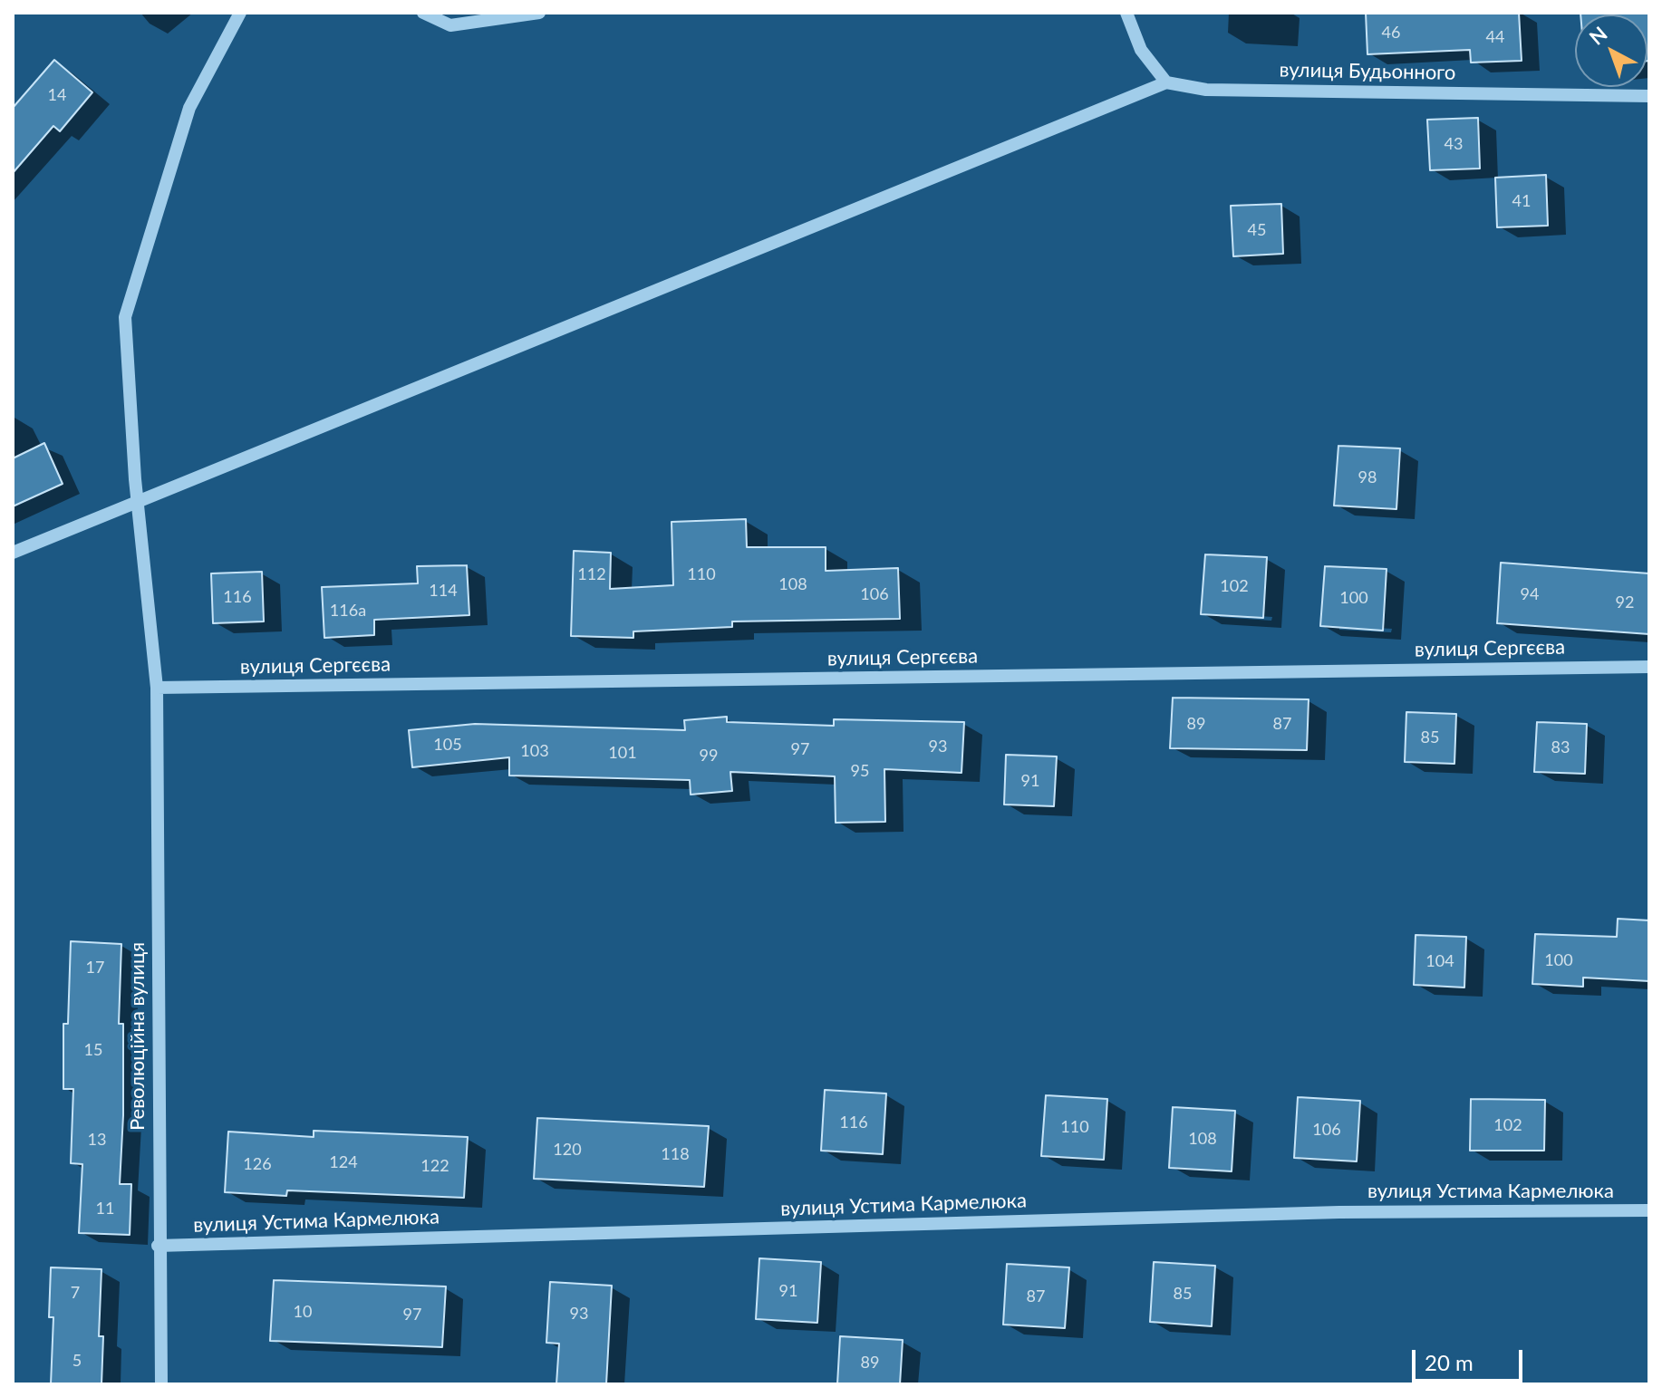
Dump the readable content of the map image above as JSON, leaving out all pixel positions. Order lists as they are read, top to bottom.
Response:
{
  "streets": {
    "street": [
      "вулиця Будьонного",
      "вулиця Сергєєва",
      "Революційна вулиця",
      "вулиця Устима Кармелюка"
    ]
  },
  "crossings": [
    ["вулиця Сергєєва", "Революційна вулиця"],
    ["Революційна вулиця", "вулиця Устима Кармелюка"]
  ],
  "house_numbers": [
    "46",
    "44",
    "14",
    "43",
    "41",
    "45",
    "98",
    "112",
    "110",
    "108",
    "102",
    "114",
    "106",
    "94",
    "116",
    "100",
    "92",
    "116а",
    "89",
    "87",
    "85",
    "105",
    "93",
    "83",
    "97",
    "103",
    "101",
    "99",
    "95",
    "91",
    "100",
    "104",
    "17",
    "15",
    "116",
    "102",
    "110",
    "106",
    "108",
    "13",
    "120",
    "118",
    "124",
    "126",
    "122",
    "11",
    "91",
    "7",
    "85",
    "87",
    "10",
    "93",
    "97",
    "5",
    "89"
  ],
  "scale_bar": "20 m",
  "north": "top left"
}
